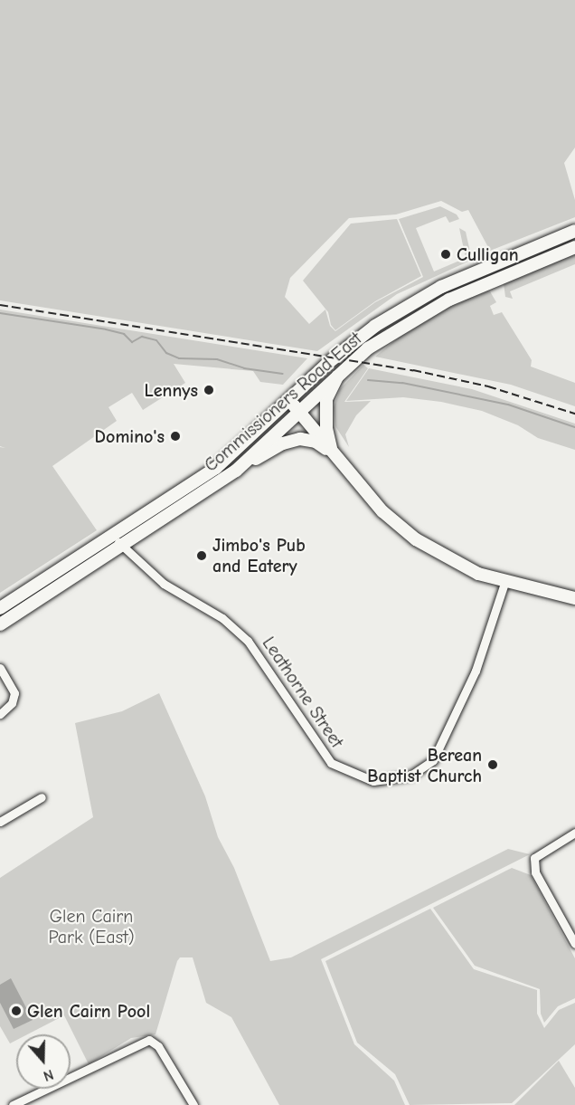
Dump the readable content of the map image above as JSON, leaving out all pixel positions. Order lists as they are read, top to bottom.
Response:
{
  "streets": {
    "main road": ["Commissioners Road East"],
    "street": ["Leathorne Street"]
  },
  "crossings": [
    ["Commissioners Road East", "Leathorne Street"]
  ],
  "parks": ["Glen Cairn Park (East)"],
  "places": [
    "Culligan",
    "Lennys",
    "Domino's",
    "Jimbo's Pub and Eatery",
    "Berean Baptist Church",
    "Glen Cairn Pool"
  ],
  "north": "bottom"
}
